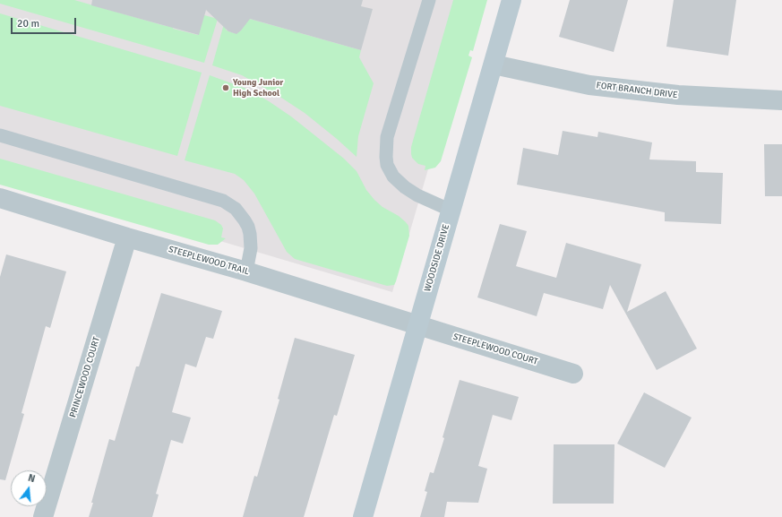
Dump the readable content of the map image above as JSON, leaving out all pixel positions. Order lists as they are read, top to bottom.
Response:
{
  "streets": {
    "street": [
      "FORT BRANCH DRIVE",
      "WOODSIDE DRIVE",
      "STEEPLEWOOD TRAIL",
      "STEEPLEWOOD COURT",
      "PRINCEWOOD COURT"
    ]
  },
  "crossings": [
    ["FORT BRANCH DRIVE", "WOODSIDE DRIVE"],
    ["WOODSIDE DRIVE", "STEEPLEWOOD TRAIL"],
    ["WOODSIDE DRIVE", "STEEPLEWOOD COURT"],
    ["STEEPLEWOOD TRAIL", "STEEPLEWOOD COURT"],
    ["STEEPLEWOOD TRAIL", "PRINCEWOOD COURT"]
  ],
  "places": ["Young Junior High School"],
  "scale_bar": "20 m",
  "north": "top"
}
